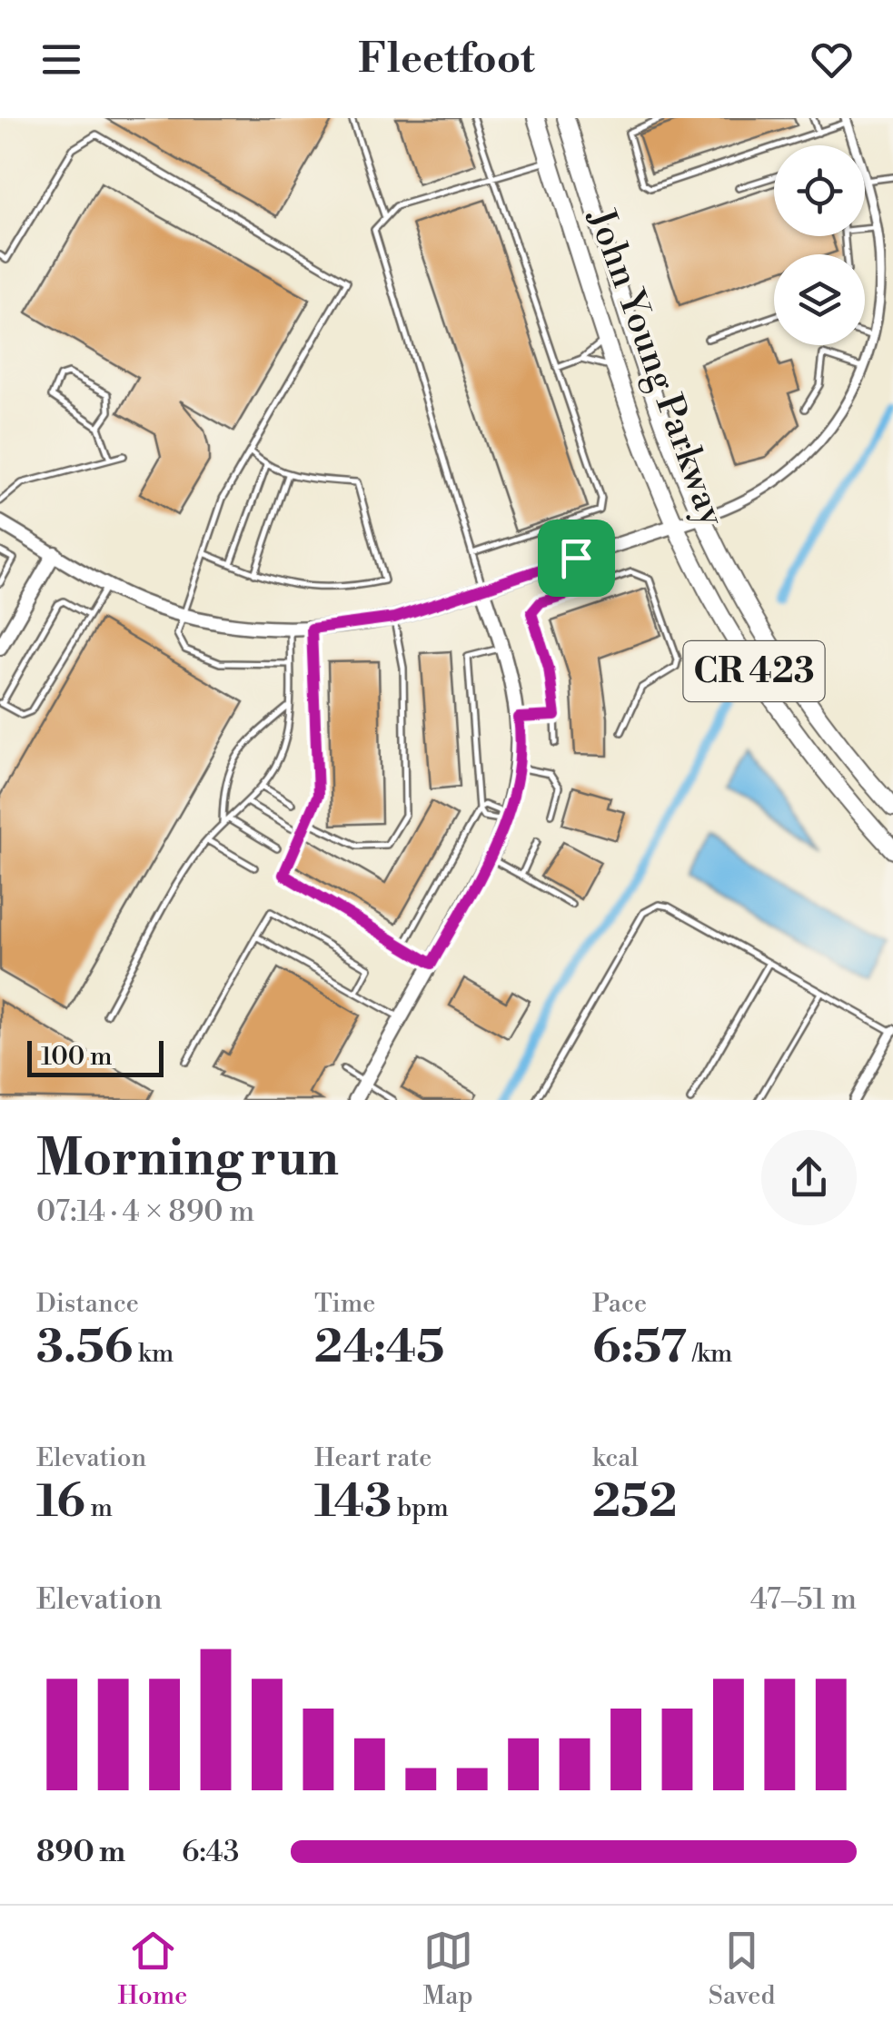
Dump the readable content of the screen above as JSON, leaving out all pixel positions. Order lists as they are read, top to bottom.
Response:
{
  "streets": {
    "highway": ["John Young Parkway", "CR 423"]
  },
  "scale_bar": "100 m",
  "page": {
    "header": "Fleetfoot",
    "scale": "100 m",
    "heading": ["Morning run", "07:14 · 4 × 890 m"],
    "stats": [
      ["Distance", "3.56 km"],
      ["Time", "24:45"],
      ["Pace", "6:57 /km"],
      ["Elevation", "16 m"],
      ["Heart rate", "143 bpm"],
      ["kcal", "252"]
    ],
    "chart": ["Elevation", "47–51 m"],
    "list": [
      {
        "name": "890 m",
        "note": "6:43"
      }
    ],
    "tabs": ["Home", "Map", "Saved"]
  }
}
